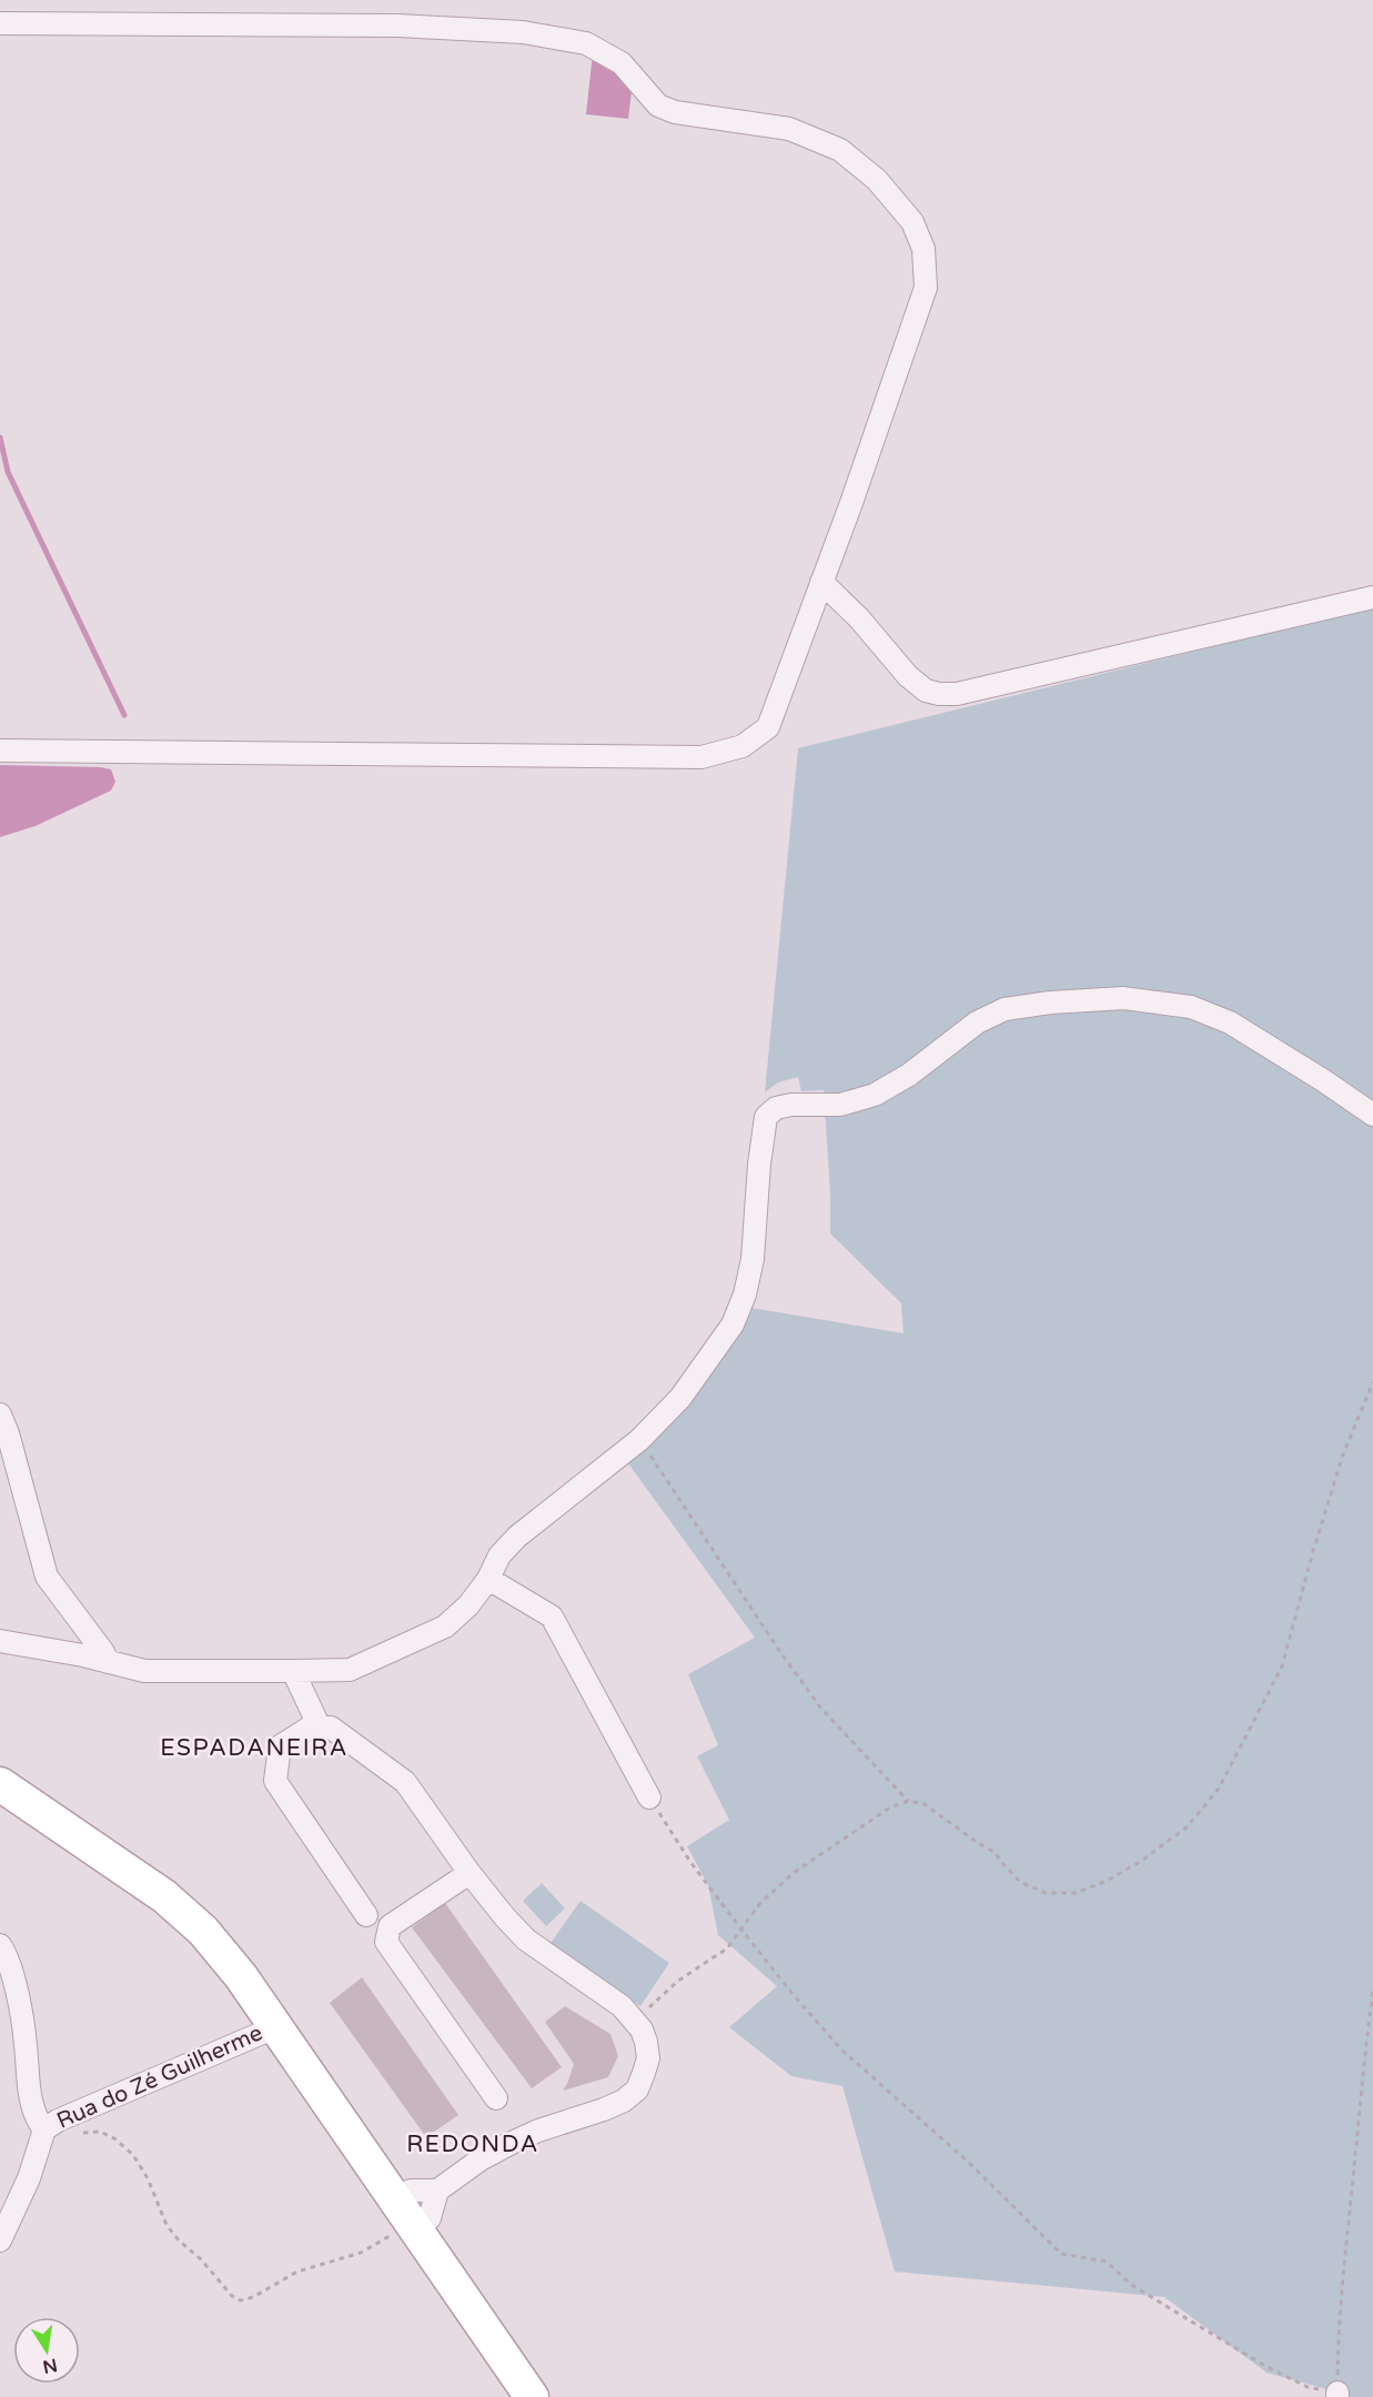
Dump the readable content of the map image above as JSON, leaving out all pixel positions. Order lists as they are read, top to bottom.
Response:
{
  "streets": {
    "street": ["Rua do Zé Guilherme"]
  },
  "districts": ["ESPADANEIRA", "REDONDA"],
  "north": "bottom"
}
